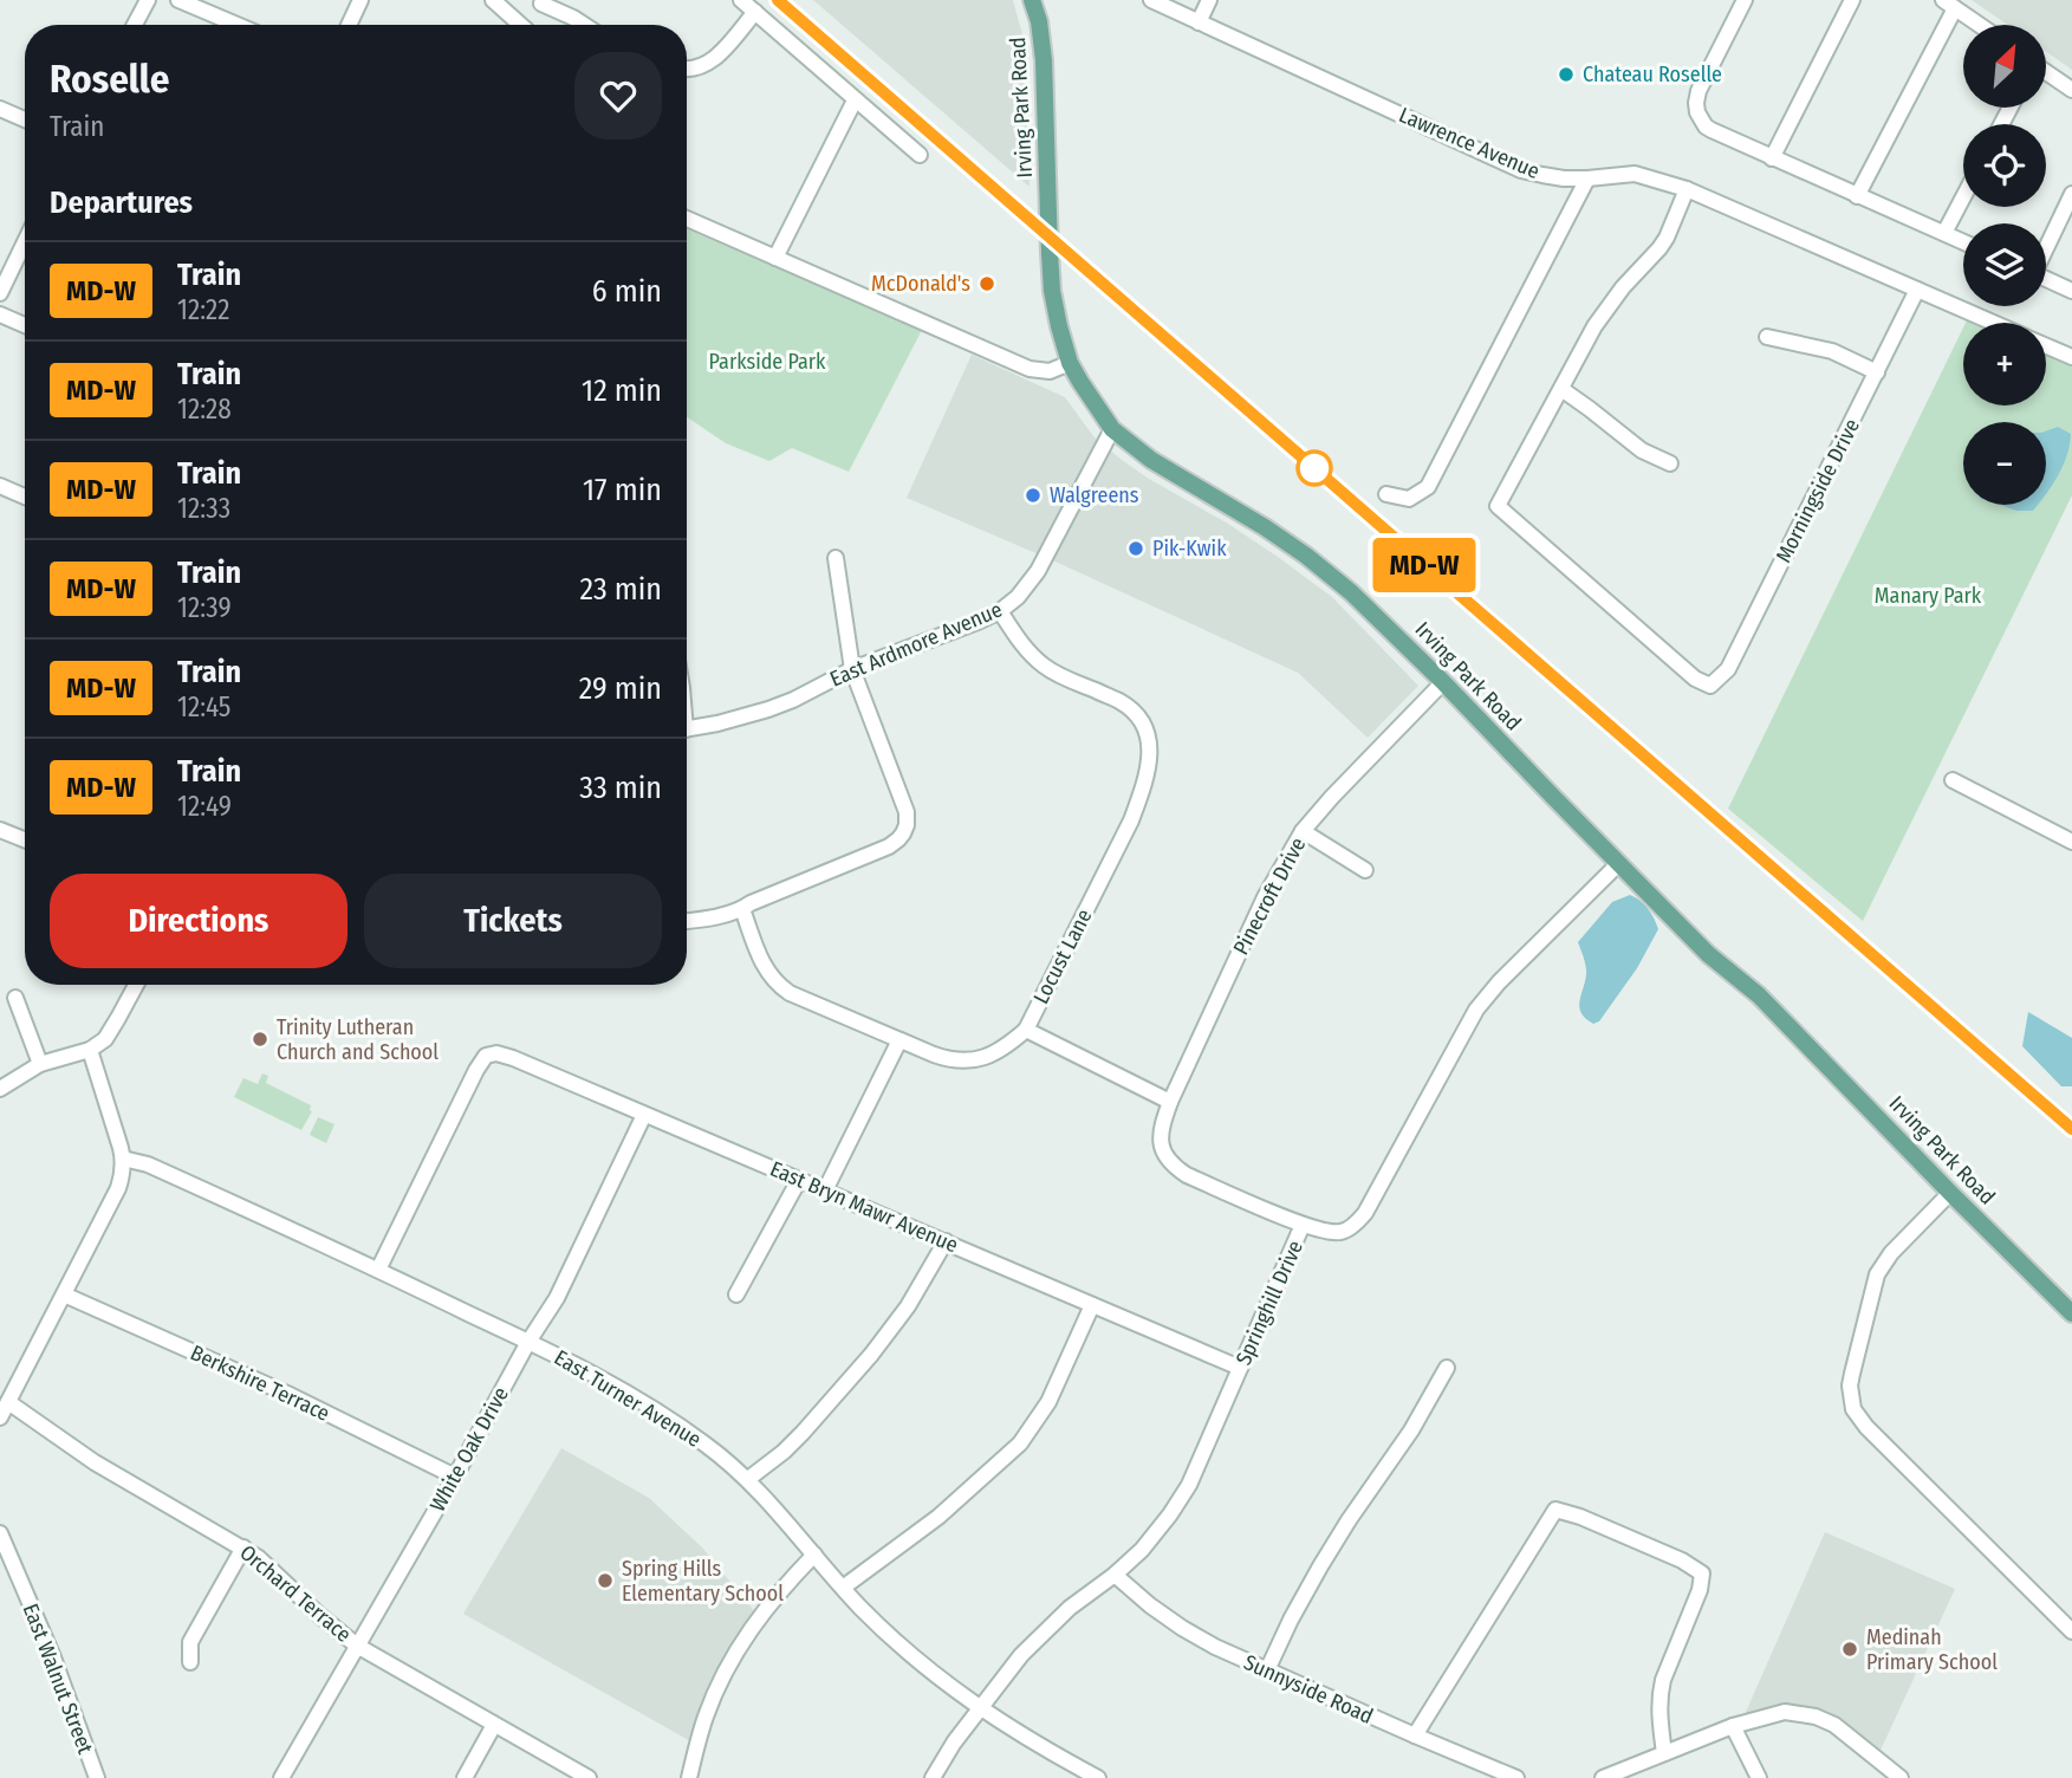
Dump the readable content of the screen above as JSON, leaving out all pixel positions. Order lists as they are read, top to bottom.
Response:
{
  "streets": {
    "main road": ["Irving Park Road"],
    "street": [
      "Lawrence Avenue",
      "Morningside Drive",
      "East Ardmore Avenue",
      "Pinecroft Drive",
      "Locust Lane",
      "East Bryn Mawr Avenue",
      "Springhill Drive",
      "Berkshire Terrace",
      "East Turner Avenue",
      "White Oak Drive",
      "Orchard Terrace",
      "East Walnut Street",
      "Sunnyside Road"
    ]
  },
  "crossings": [
    ["Irving Park Road", "East Ardmore Avenue"],
    ["Irving Park Road", "Pinecroft Drive"],
    ["Irving Park Road", "Springhill Drive"],
    ["Lawrence Avenue", "Morningside Drive"],
    ["East Ardmore Avenue", "Locust Lane"],
    ["Pinecroft Drive", "Springhill Drive"],
    ["East Bryn Mawr Avenue", "Springhill Drive"],
    ["East Bryn Mawr Avenue", "East Turner Avenue"],
    ["East Bryn Mawr Avenue", "White Oak Drive"],
    ["Springhill Drive", "East Turner Avenue"],
    ["Springhill Drive", "Sunnyside Road"],
    ["Berkshire Terrace", "White Oak Drive"],
    ["East Turner Avenue", "White Oak Drive"],
    ["White Oak Drive", "Orchard Terrace"]
  ],
  "parks": ["Parkside Park", "Manary Park"],
  "places": [
    "Chateau Roselle",
    "McDonald's",
    "Walgreens",
    "Pik-Kwik",
    "Trinity Lutheran Church and School",
    "Spring Hills Elementary School",
    "Medinah Primary School"
  ],
  "north": "top right",
  "page": {
    "on_map": "MD-W",
    "map_buttons": ["+", "−"],
    "heading": [
      ["Roselle", "Train"],
      "Departures"
    ],
    "list": [
      {
        "mark": "MD-W",
        "name": "Train",
        "note": "12:22",
        "value": "6 min"
      },
      {
        "mark": "MD-W",
        "name": "Train",
        "note": "12:28",
        "value": "12 min"
      },
      {
        "mark": "MD-W",
        "name": "Train",
        "note": "12:33",
        "value": "17 min"
      },
      {
        "mark": "MD-W",
        "name": "Train",
        "note": "12:39",
        "value": "23 min"
      },
      {
        "mark": "MD-W",
        "name": "Train",
        "note": "12:45",
        "value": "29 min"
      },
      {
        "mark": "MD-W",
        "name": "Train",
        "note": "12:49",
        "value": "33 min"
      }
    ],
    "buttons": ["Directions", "Tickets"]
  }
}
